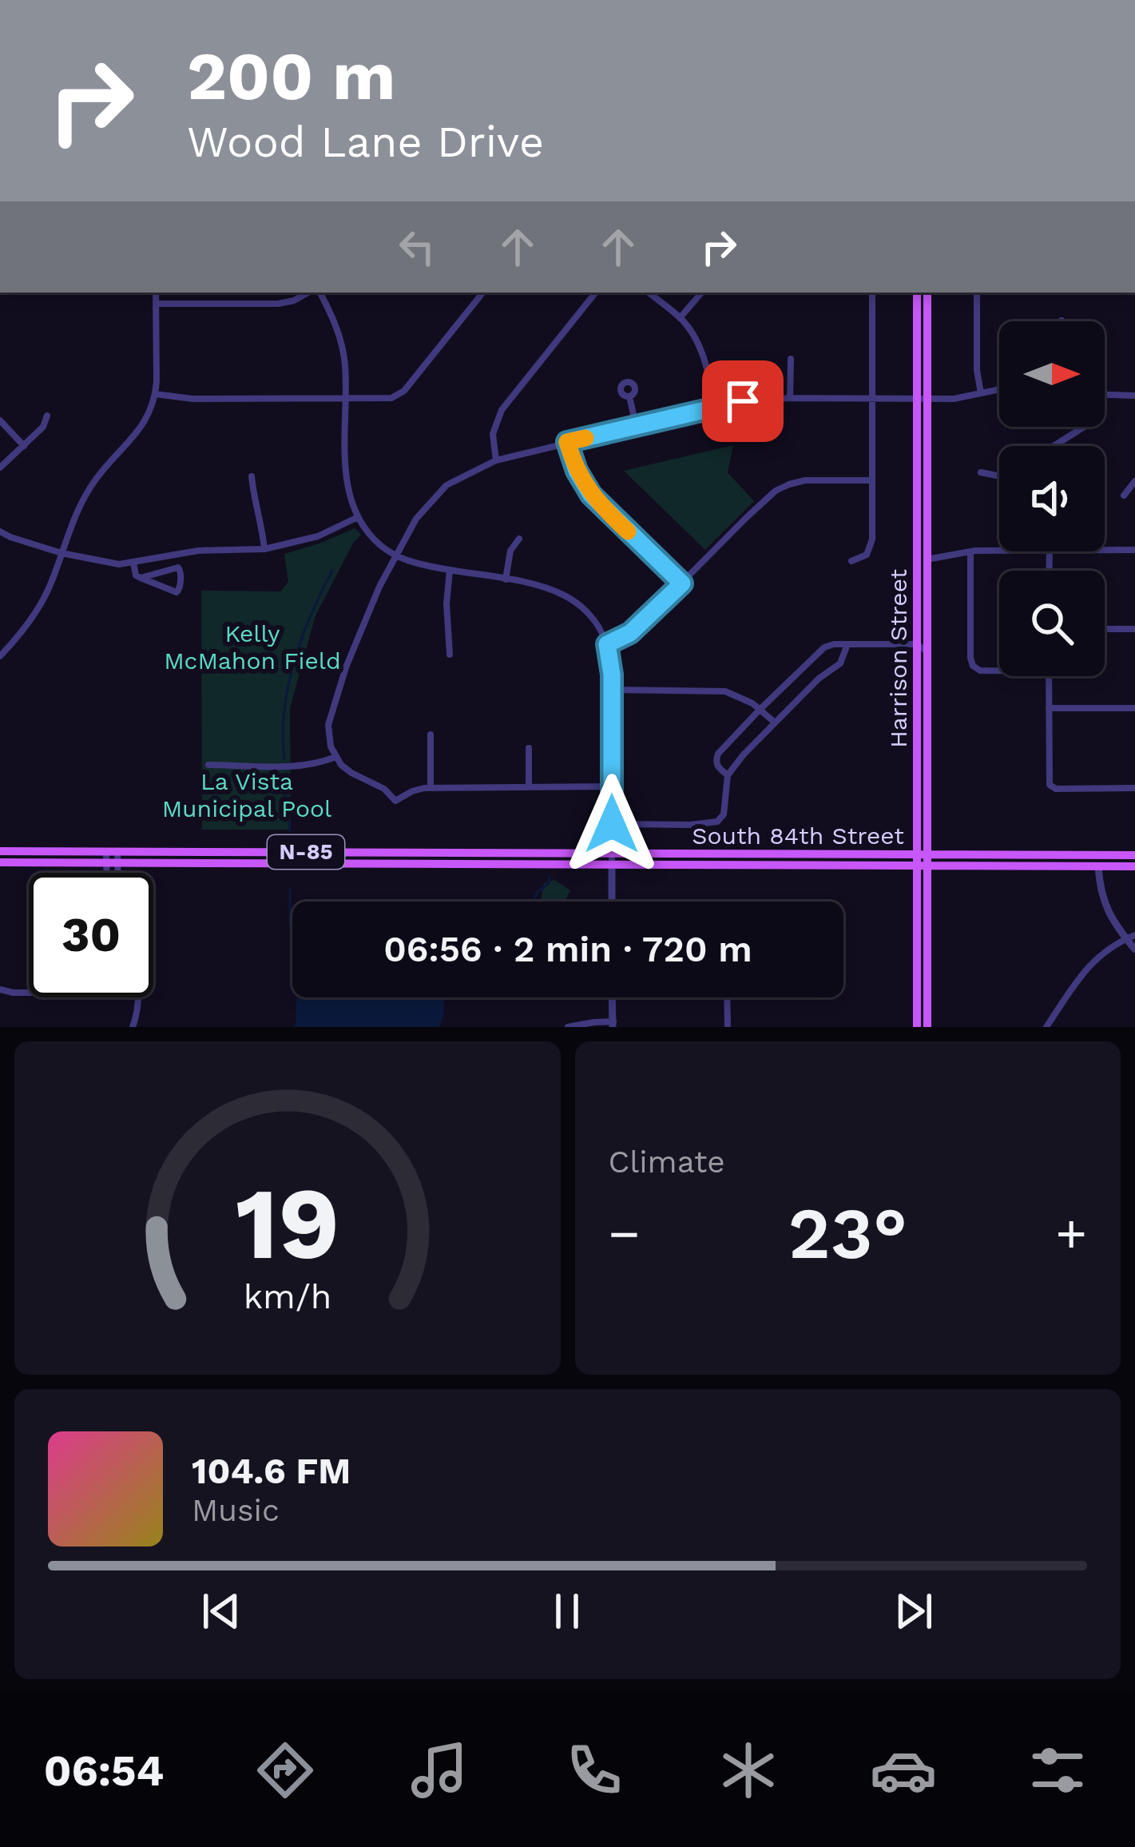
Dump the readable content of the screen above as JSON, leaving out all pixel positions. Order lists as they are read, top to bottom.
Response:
{
  "streets": {
    "main road": ["Harrison Street", "South 84th Street", "N-85"]
  },
  "crossings": [
    ["Harrison Street", "South 84th Street"]
  ],
  "parks": ["Kelly McMahon Field", "La Vista Municipal Pool"],
  "north": "right",
  "page": {
    "turn": ["200 m", "Wood Lane Drive"],
    "limit": "30",
    "trip": "06:56 · 2 min · 720 m",
    "tile": "Climate",
    "heat": ["−", "23°", "+"],
    "song": ["104.6 FM", "Music"],
    "tabs": "06:54",
    "gauge": ["19", "km/h"]
  }
}
